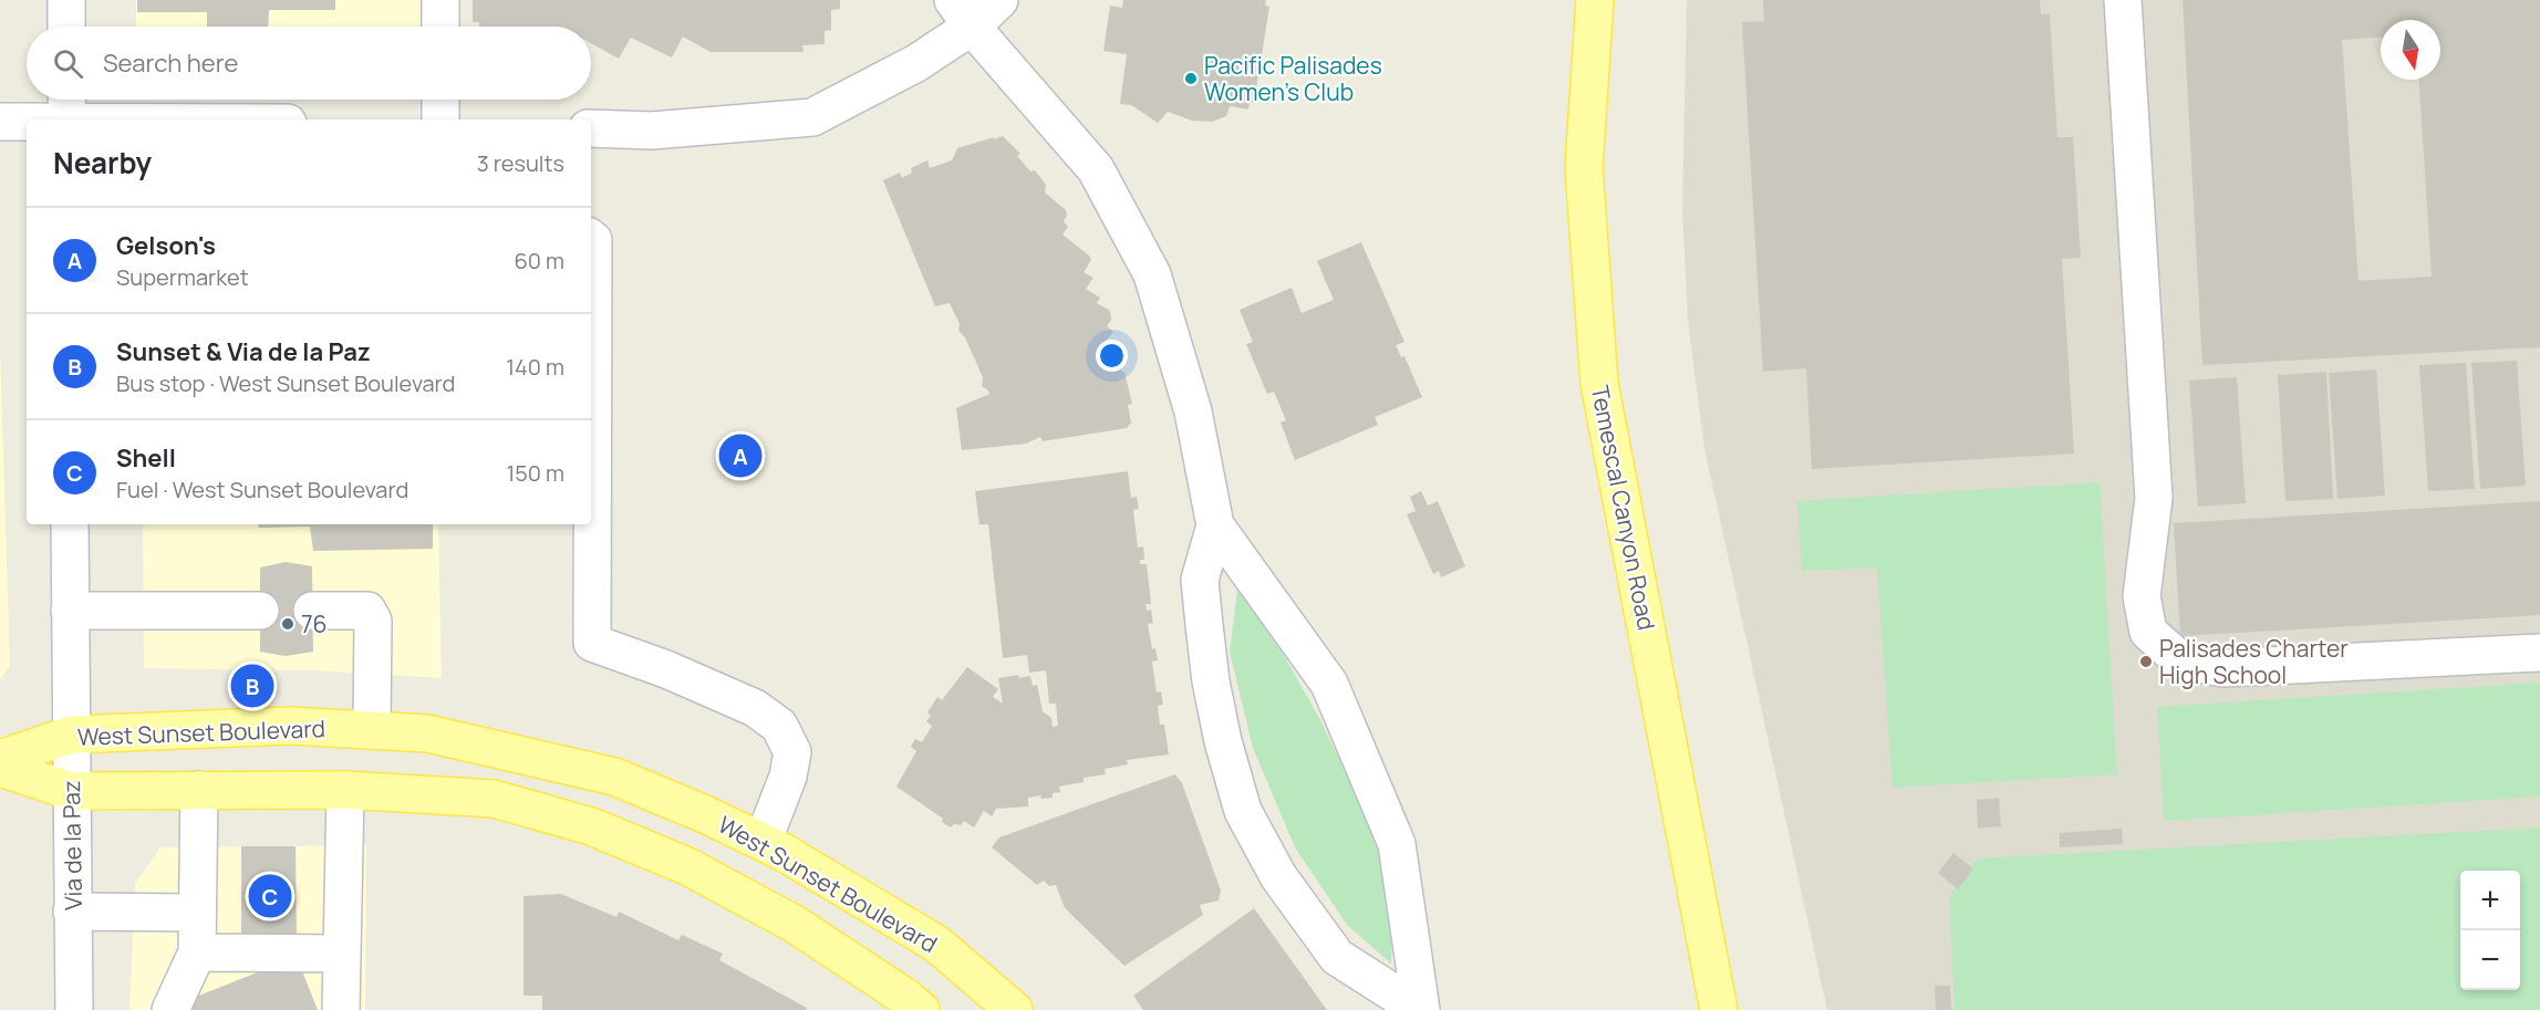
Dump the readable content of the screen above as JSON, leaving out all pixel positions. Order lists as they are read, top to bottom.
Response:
{
  "streets": {
    "main road": ["Temescal Canyon Road", "West Sunset Boulevard"],
    "street": ["Via de la Paz"]
  },
  "crossings": [
    ["West Sunset Boulevard", "Via de la Paz"]
  ],
  "places": ["Pacific Palisades Women's Club", "76", "Palisades Charter High School"],
  "north": "bottom",
  "page": {
    "search": "Search here",
    "heading": ["Nearby", "3 results"],
    "list": [
      {
        "mark": "A",
        "name": "Gelson's",
        "note": "Supermarket",
        "value": "60 m"
      },
      {
        "mark": "B",
        "name": "Sunset & Via de la Paz",
        "note": "Bus stop · West Sunset Boulevard",
        "value": "140 m"
      },
      {
        "mark": "C",
        "name": "Shell",
        "note": "Fuel · West Sunset Boulevard",
        "value": "150 m"
      }
    ],
    "pins": ["A", "B", "C"],
    "map_buttons": ["+", "−"]
  }
}
